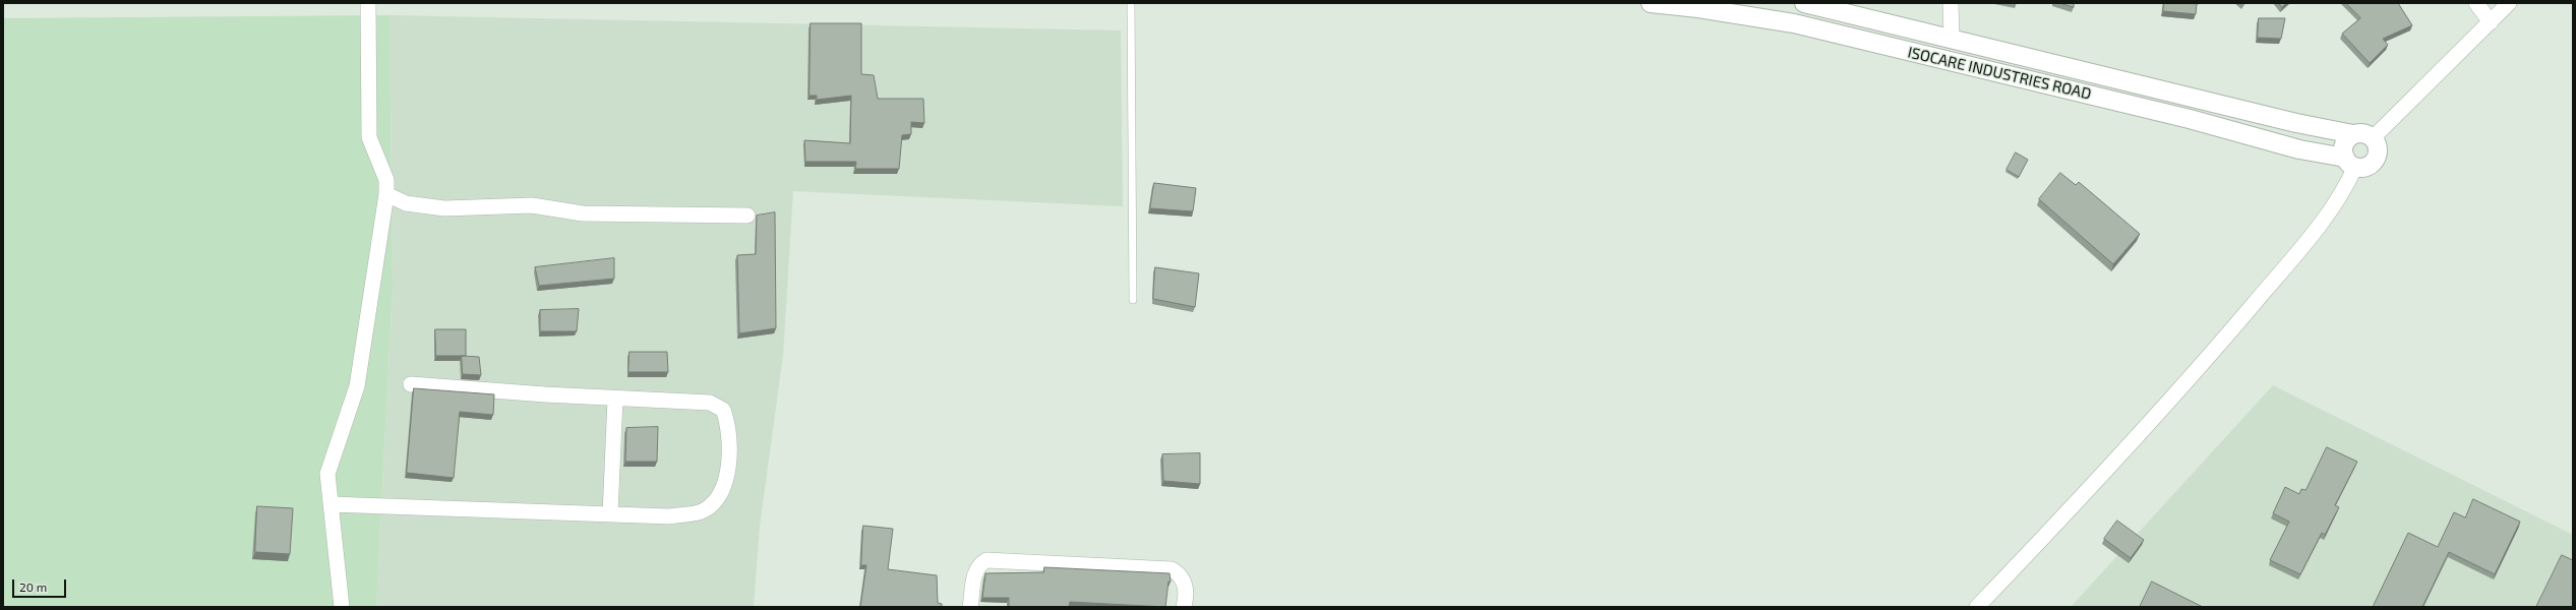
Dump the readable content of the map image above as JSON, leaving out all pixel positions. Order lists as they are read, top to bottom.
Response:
{
  "streets": {
    "street": ["ISOCARE INDUSTRIES ROAD"]
  },
  "scale_bar": "20 m"
}
